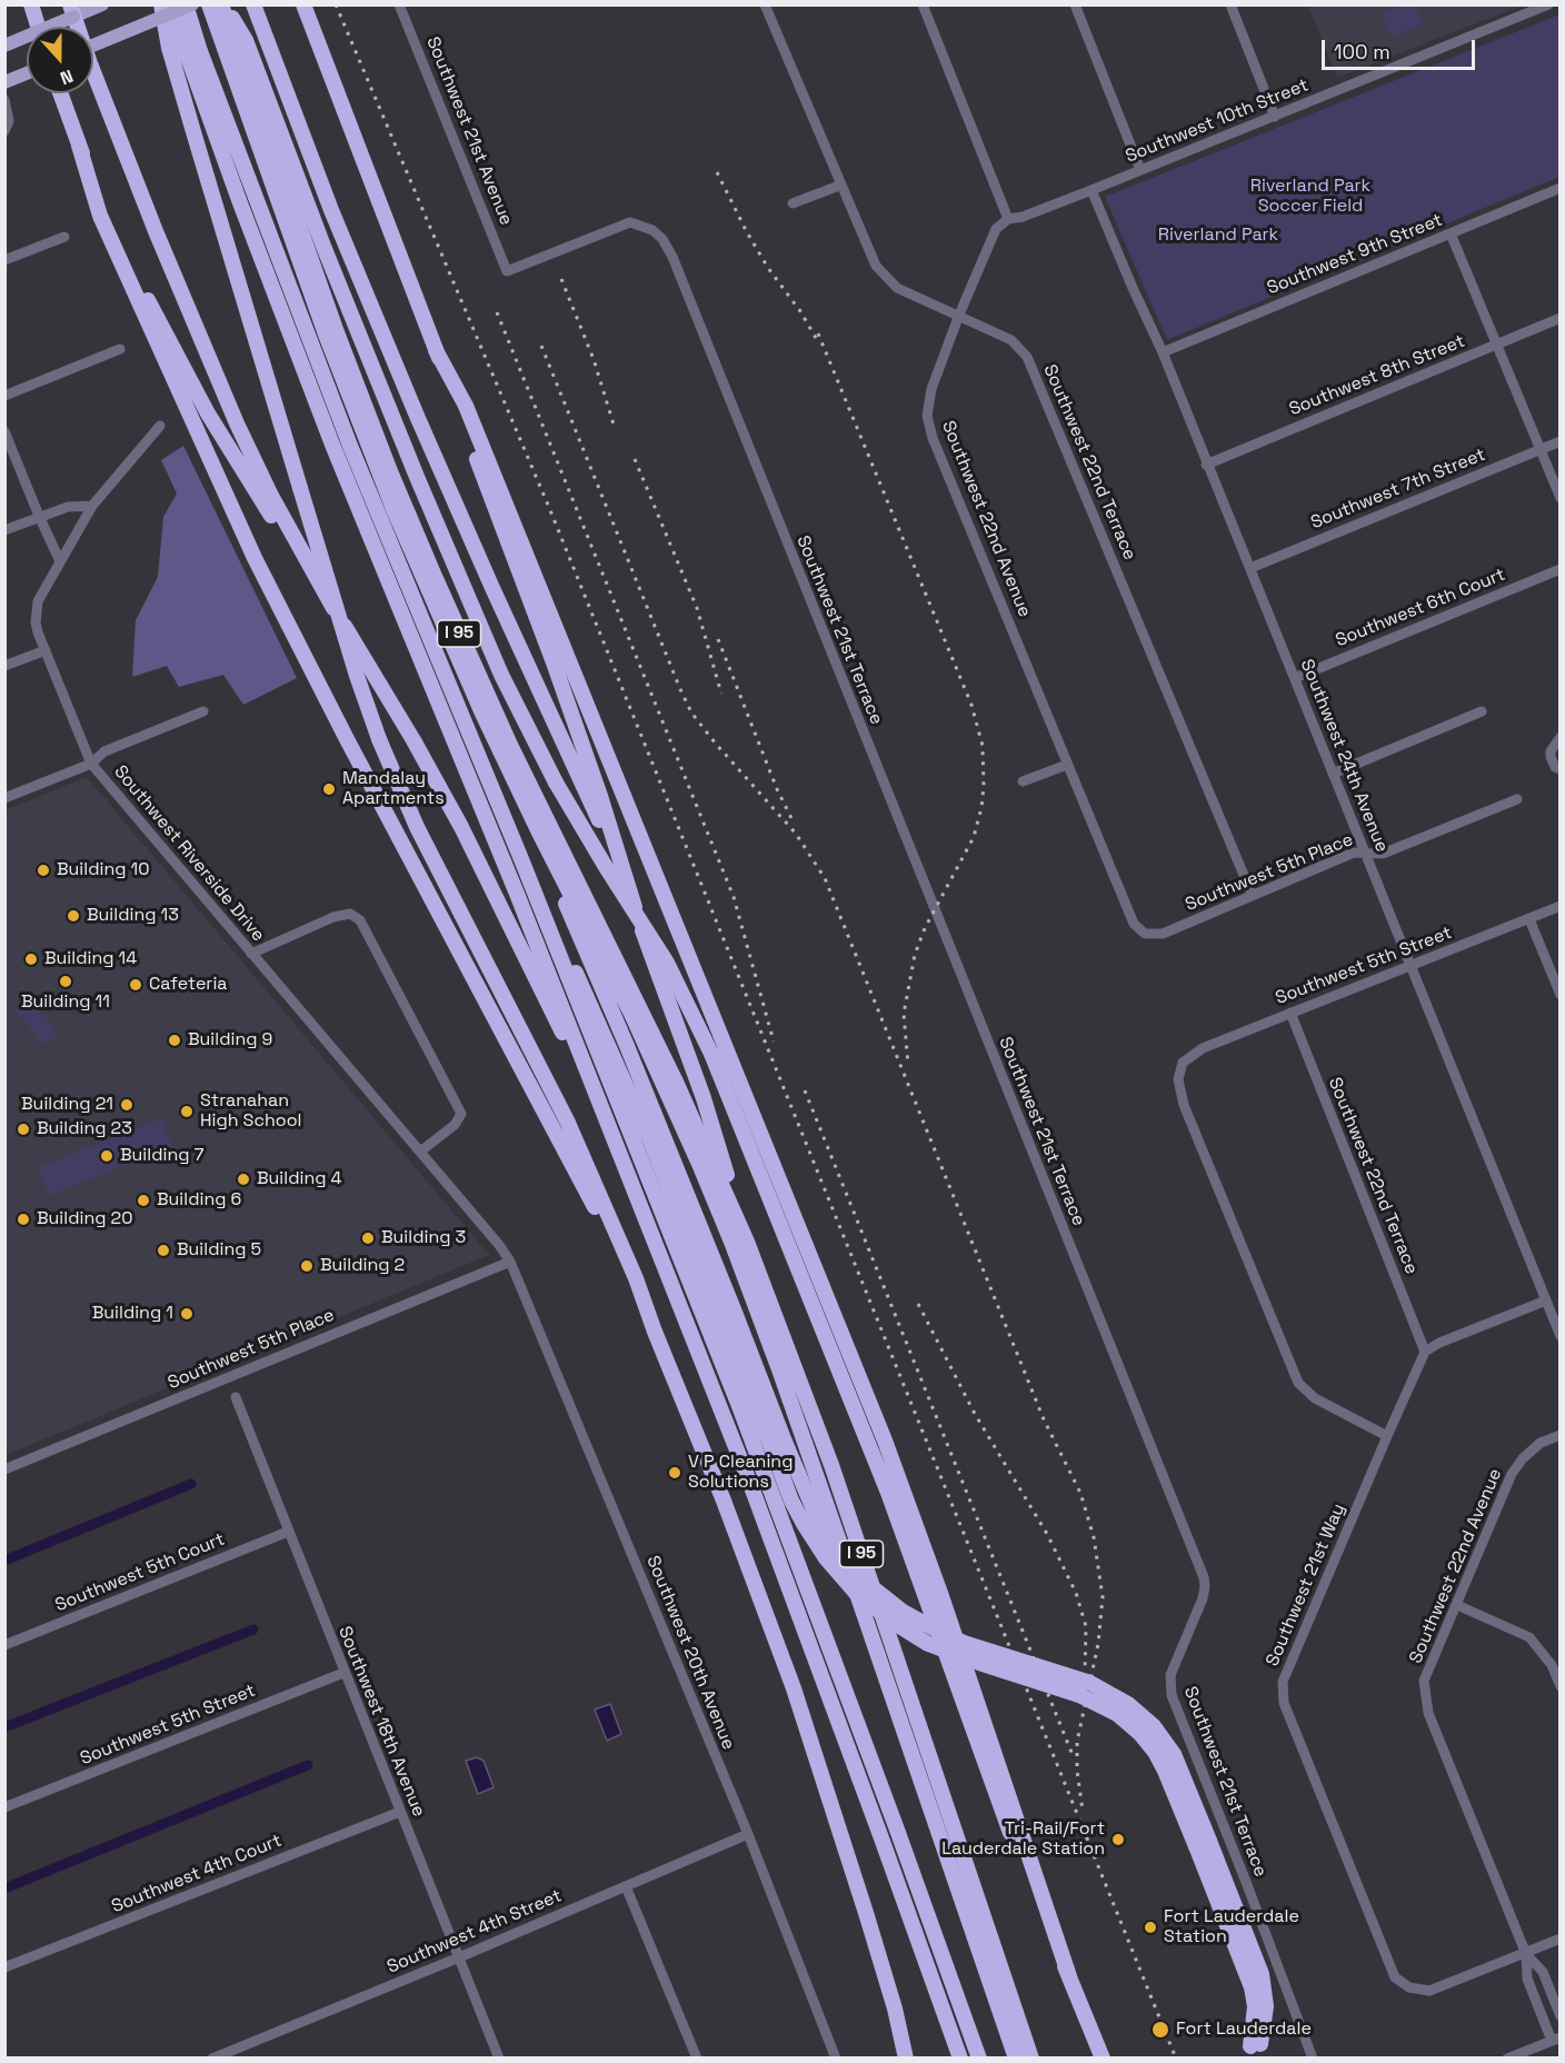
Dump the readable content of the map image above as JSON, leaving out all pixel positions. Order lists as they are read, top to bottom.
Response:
{
  "streets": {
    "highway": ["I 95"],
    "street": [
      "Southwest 10th Street",
      "Southwest 21st Avenue",
      "Southwest 9th Street",
      "Southwest 8th Street",
      "Southwest 22nd Terrace",
      "Southwest 7th Street",
      "Southwest 22nd Avenue",
      "Southwest 6th Court",
      "Southwest 21st Terrace",
      "Southwest 24th Avenue",
      "Southwest Riverside Drive",
      "Southwest 5th Place",
      "Southwest 5th Street",
      "Southwest 5th Court",
      "Southwest 21st Way",
      "Southwest 20th Avenue",
      "Southwest 18th Avenue",
      "Southwest 4th Court",
      "Southwest 4th Street"
    ]
  },
  "crossings": [
    ["Southwest 10th Street", "Southwest 24th Avenue"],
    ["Southwest 21st Avenue", "Southwest 21st Terrace"],
    ["Southwest 9th Street", "Southwest 24th Avenue"],
    ["Southwest 8th Street", "Southwest 24th Avenue"],
    ["Southwest 22nd Terrace", "Southwest 22nd Avenue"],
    ["Southwest 22nd Terrace", "Southwest 5th Place"],
    ["Southwest 22nd Terrace", "Southwest 5th Street"],
    ["Southwest 22nd Terrace", "Southwest 21st Way"],
    ["Southwest 7th Street", "Southwest 24th Avenue"],
    ["Southwest 22nd Avenue", "Southwest 5th Place"],
    ["Southwest 22nd Avenue", "Southwest 21st Way"],
    ["Southwest 6th Court", "Southwest 24th Avenue"],
    ["Southwest 24th Avenue", "Southwest 5th Place"],
    ["Southwest 24th Avenue", "Southwest 5th Street"],
    ["Southwest Riverside Drive", "Southwest 5th Place"],
    ["Southwest Riverside Drive", "Southwest 20th Avenue"],
    ["Southwest 5th Place", "Southwest 20th Avenue"],
    ["Southwest 5th Street", "Southwest 21st Way"],
    ["Southwest 5th Street", "Southwest 18th Avenue"],
    ["Southwest 5th Court", "Southwest 18th Avenue"],
    ["Southwest 20th Avenue", "Southwest 4th Street"],
    ["Southwest 18th Avenue", "Southwest 4th Court"],
    ["Southwest 18th Avenue", "Southwest 4th Street"]
  ],
  "parks": ["Riverland Park Soccer Field", "Riverland Park"],
  "places": [
    "Mandalay Apartments",
    "Building 10",
    "Building 13",
    "Building 14",
    "Building 11",
    "Cafeteria",
    "Building 9",
    "Building 21",
    "Stranahan High School",
    "Building 23",
    "Building 7",
    "Building 4",
    "Building 6",
    "Building 20",
    "Building 3",
    "Building 5",
    "Building 2",
    "Building 1",
    "V P Cleaning Solutions",
    "Tri-Rail/Fort Lauderdale Station",
    "Fort Lauderdale Station",
    "Fort Lauderdale"
  ],
  "scale_bar": "100 m",
  "north": "bottom"
}
